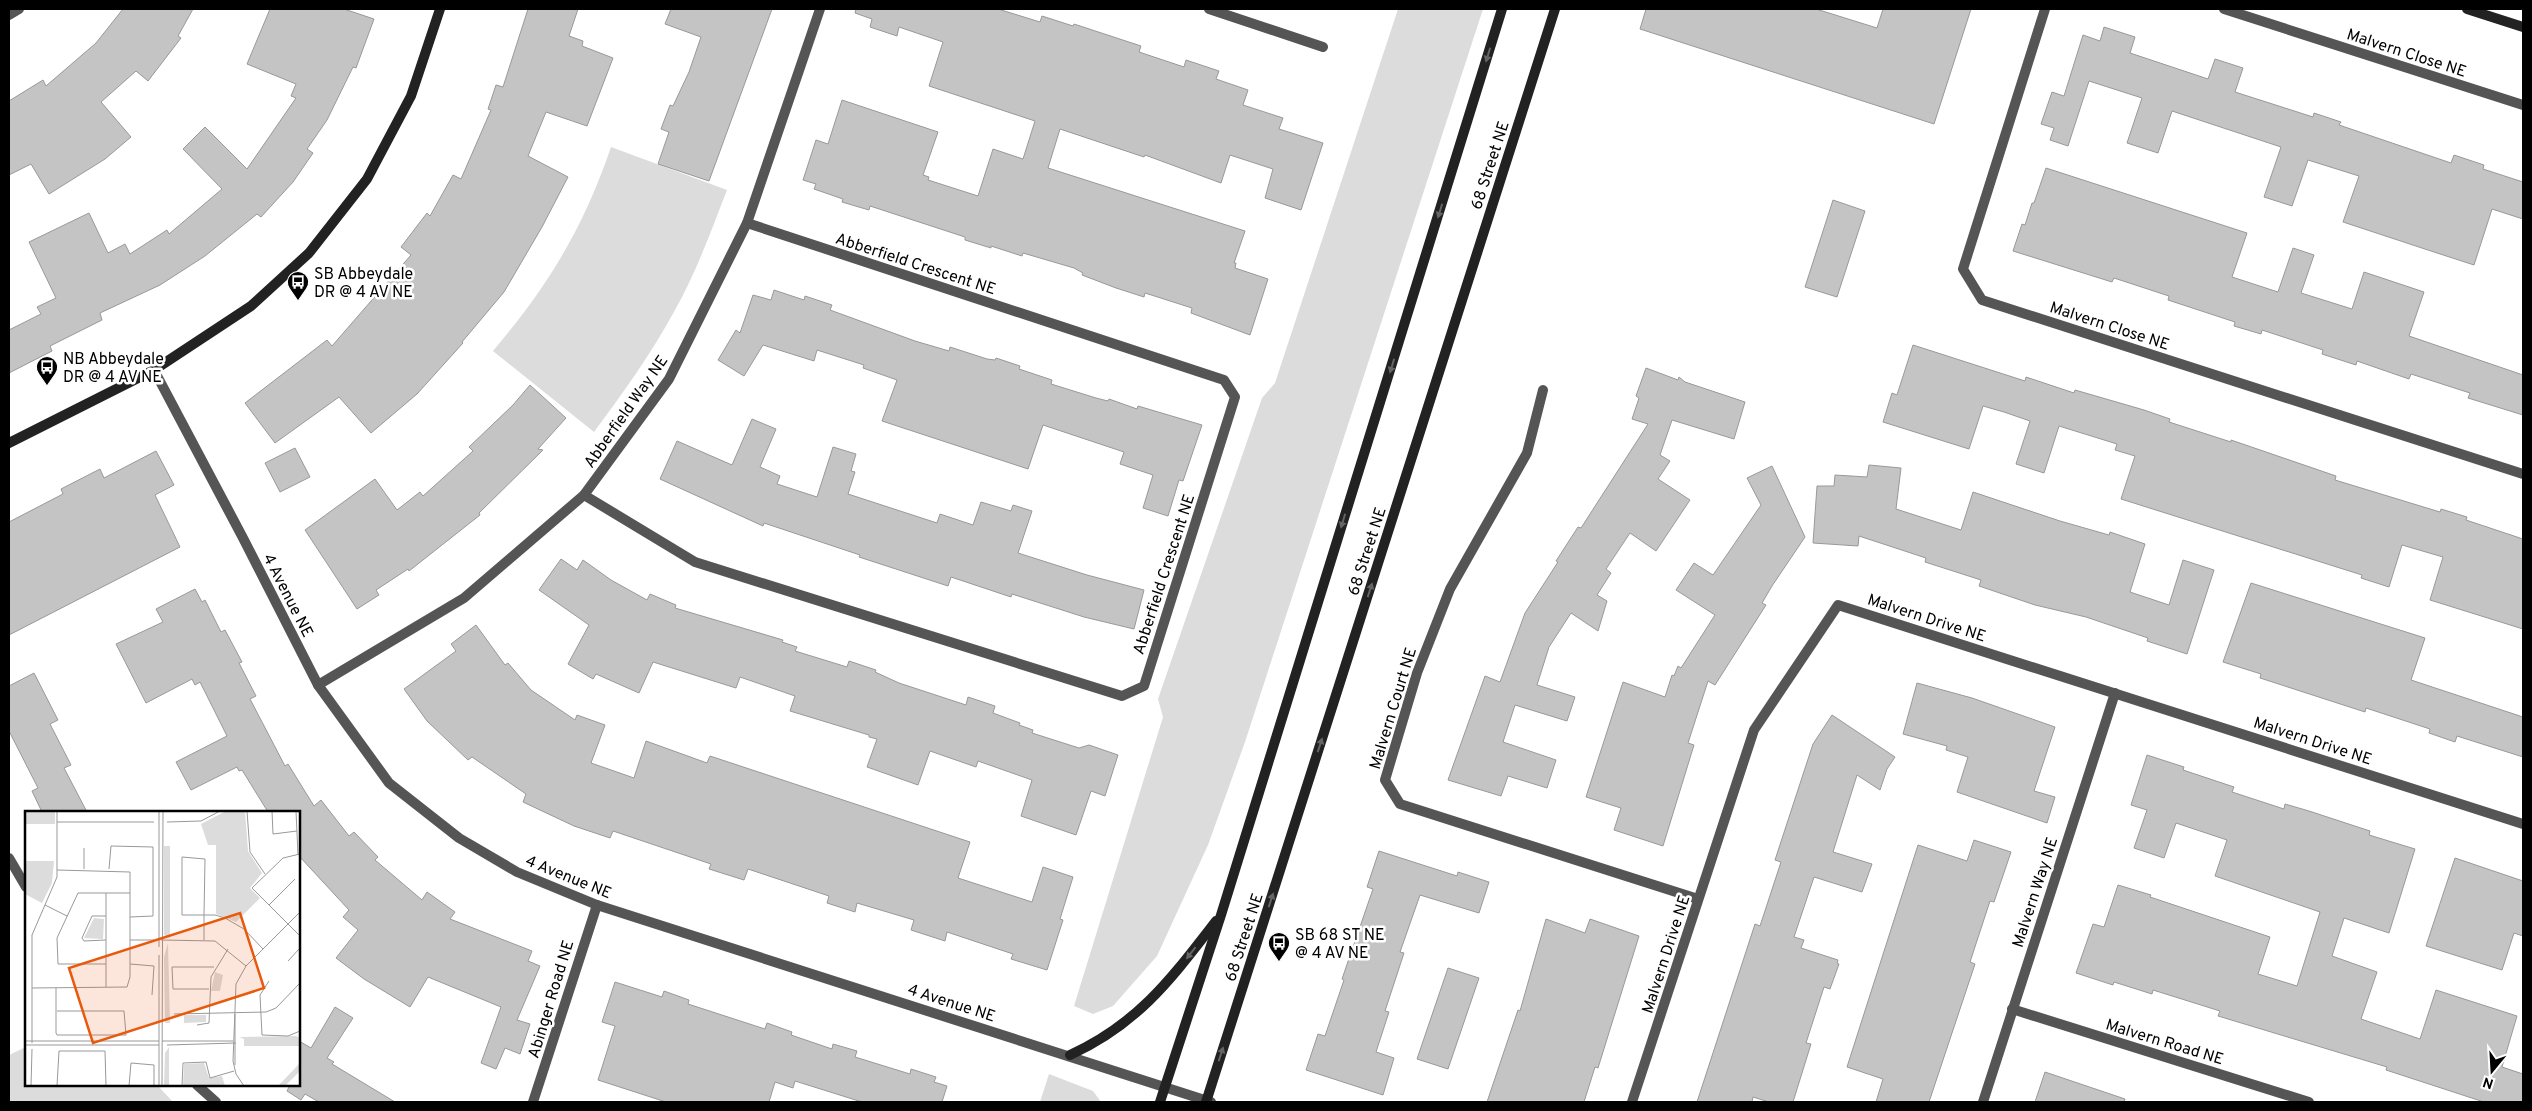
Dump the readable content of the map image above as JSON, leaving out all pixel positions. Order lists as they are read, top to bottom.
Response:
{
  "streets": {
    "main road": ["68 Street NE"],
    "street": [
      "Malvern Close NE",
      "Abberfield Crescent NE",
      "Abberfield Way NE",
      "4 Avenue NE",
      "Malvern Drive NE",
      "Malvern Court NE",
      "Malvern Way NE",
      "Abinger Road NE",
      "Malvern Road NE"
    ]
  },
  "crossings": [
    ["68 Street NE", "4 Avenue NE"],
    ["Abberfield Crescent NE", "Abberfield Way NE"],
    ["Abberfield Way NE", "4 Avenue NE"],
    ["4 Avenue NE", "Abinger Road NE"],
    ["Malvern Drive NE", "Malvern Court NE"],
    ["Malvern Drive NE", "Malvern Way NE"],
    ["Malvern Way NE", "Malvern Road NE"]
  ],
  "places": {
    "bus stop": ["SB Abbeydale DR @ 4 AV NE", "NB Abbeydale DR @ 4 AV NE", "SB 68 ST NE @ 4 AV NE"]
  },
  "north": "bottom"
}
